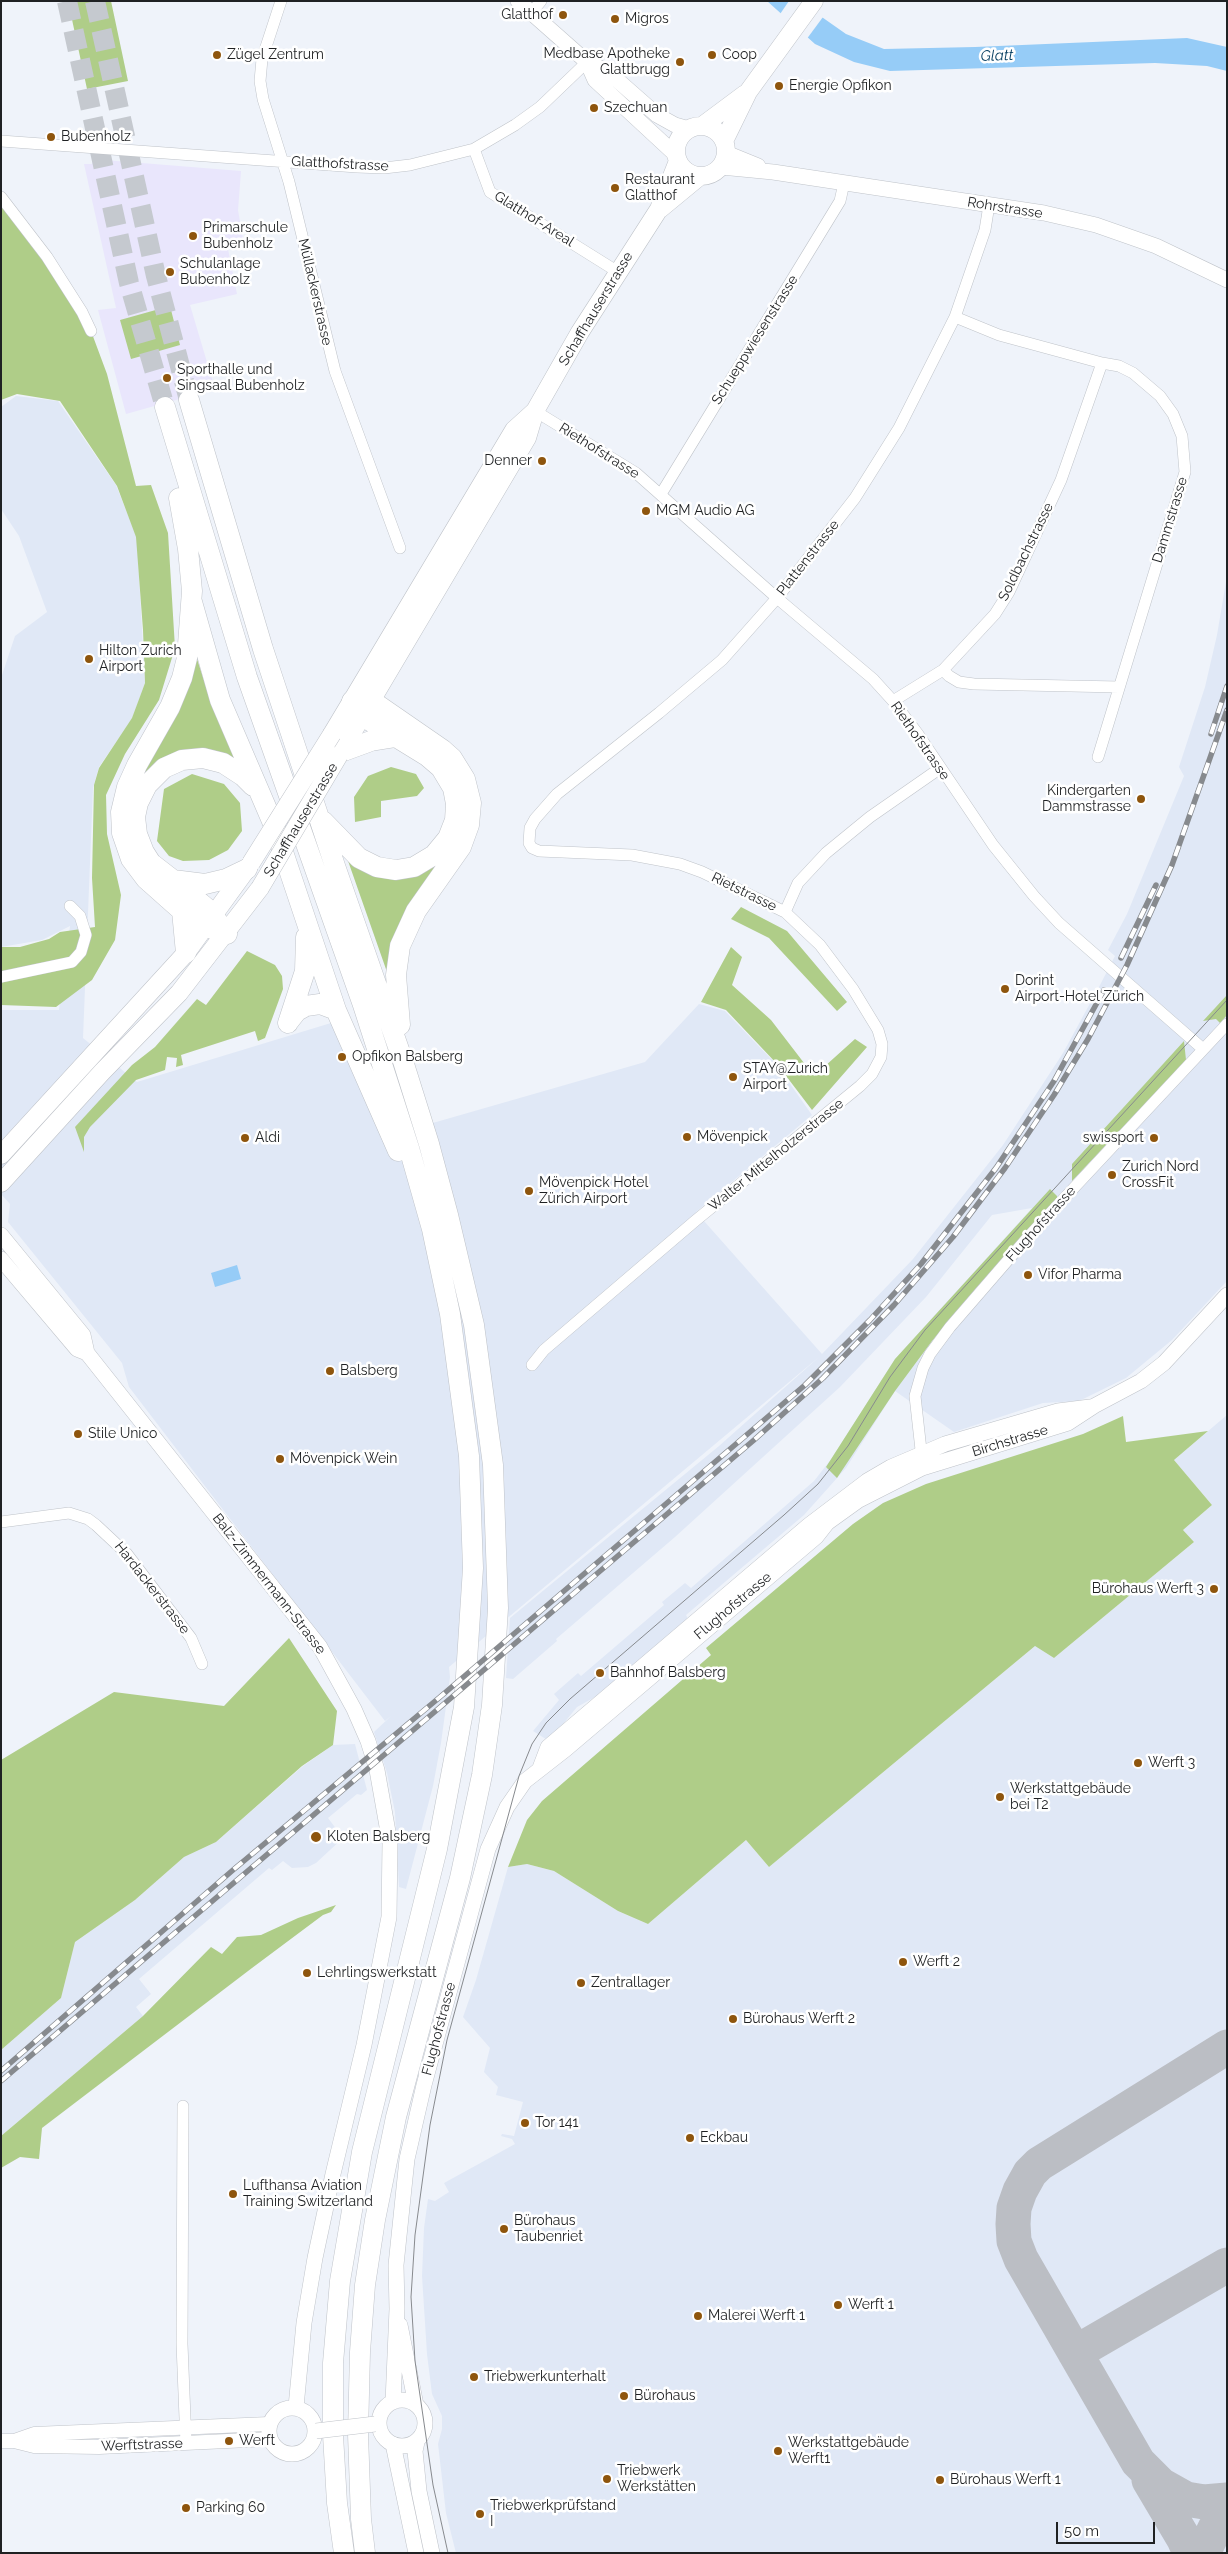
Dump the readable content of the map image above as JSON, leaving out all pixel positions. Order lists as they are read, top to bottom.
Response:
{
  "streets": {
    "main road": [
      "Rohrstrasse",
      "Schaffhauserstrasse",
      "Flughofstrasse",
      "Birchstrasse",
      "Balz-Zimmermann-Strasse"
    ],
    "street": [
      "Glatthofstrasse",
      "Glatthof-Areal",
      "Müllackerstrasse",
      "Schueppwiesenstrasse",
      "Riethofstrasse",
      "Dammstrasse",
      "Soldbachstrasse",
      "Plattenstrasse",
      "Rietstrasse",
      "Walter Mittelholzerstrasse",
      "Hardackerstrasse",
      "Werftstrasse"
    ]
  },
  "crossings": [
    ["Glatthofstrasse", "Glatthof-Areal"],
    ["Glatthofstrasse", "Müllackerstrasse"],
    ["Rohrstrasse", "Schaffhauserstrasse"],
    ["Rohrstrasse", "Schueppwiesenstrasse"],
    ["Rohrstrasse", "Plattenstrasse"],
    ["Glatthof-Areal", "Schaffhauserstrasse"],
    ["Schaffhauserstrasse", "Riethofstrasse"],
    ["Schueppwiesenstrasse", "Riethofstrasse"],
    ["Riethofstrasse", "Soldbachstrasse"],
    ["Riethofstrasse", "Plattenstrasse"],
    ["Riethofstrasse", "Rietstrasse"],
    ["Riethofstrasse", "Flughofstrasse"],
    ["Dammstrasse", "Soldbachstrasse"],
    ["Dammstrasse", "Plattenstrasse"],
    ["Plattenstrasse", "Rietstrasse"],
    ["Rietstrasse", "Walter Mittelholzerstrasse"],
    ["Flughofstrasse", "Birchstrasse"],
    ["Balz-Zimmermann-Strasse", "Werftstrasse"]
  ],
  "water": ["Glatt"],
  "places": [
    "Glatthof",
    "Migros",
    "Zügel Zentrum",
    "Coop",
    "Medbase Apotheke Glattbrugg",
    "Energie Opfikon",
    "Szechuan",
    "Bubenholz",
    "Restaurant Glatthof",
    "Primarschule Bubenholz",
    "Schulanlage Bubenholz",
    "Sporthalle und Singsaal Bubenholz",
    "Denner",
    "MGM Audio AG",
    "Hilton Zurich Airport",
    "Kindergarten Dammstrasse",
    "Dorint Airport-Hotel Zürich",
    "Opfikon Balsberg",
    "STAY@Zurich Airport",
    "Mövenpick",
    "Aldi",
    "swissport",
    "Zurich Nord CrossFit",
    "Mövenpick Hotel Zürich Airport",
    "Vifor Pharma",
    "Balsberg",
    "Stile Unico",
    "Mövenpick Wein",
    "Bürohaus Werft 3",
    "Bahnhof Balsberg",
    "Werft 3",
    "Werkstattgebäude bei T2",
    "Kloten Balsberg",
    "Werft 2",
    "Lehrlingswerkstatt",
    "Zentrallager",
    "Bürohaus Werft 2",
    "Tor 141",
    "Eckbau",
    "Lufthansa Aviation Training Switzerland",
    "Bürohaus Taubenriet",
    "Werft 1",
    "Malerei Werft 1",
    "Triebwerkunterhalt",
    "Bürohaus",
    "Werft",
    "Werkstattgebäude Werft1",
    "Triebwerk Werkstätten",
    "Bürohaus Werft 1",
    "Parking 60",
    "Triebwerkprüfstand I"
  ],
  "scale_bar": "50 m"
}
